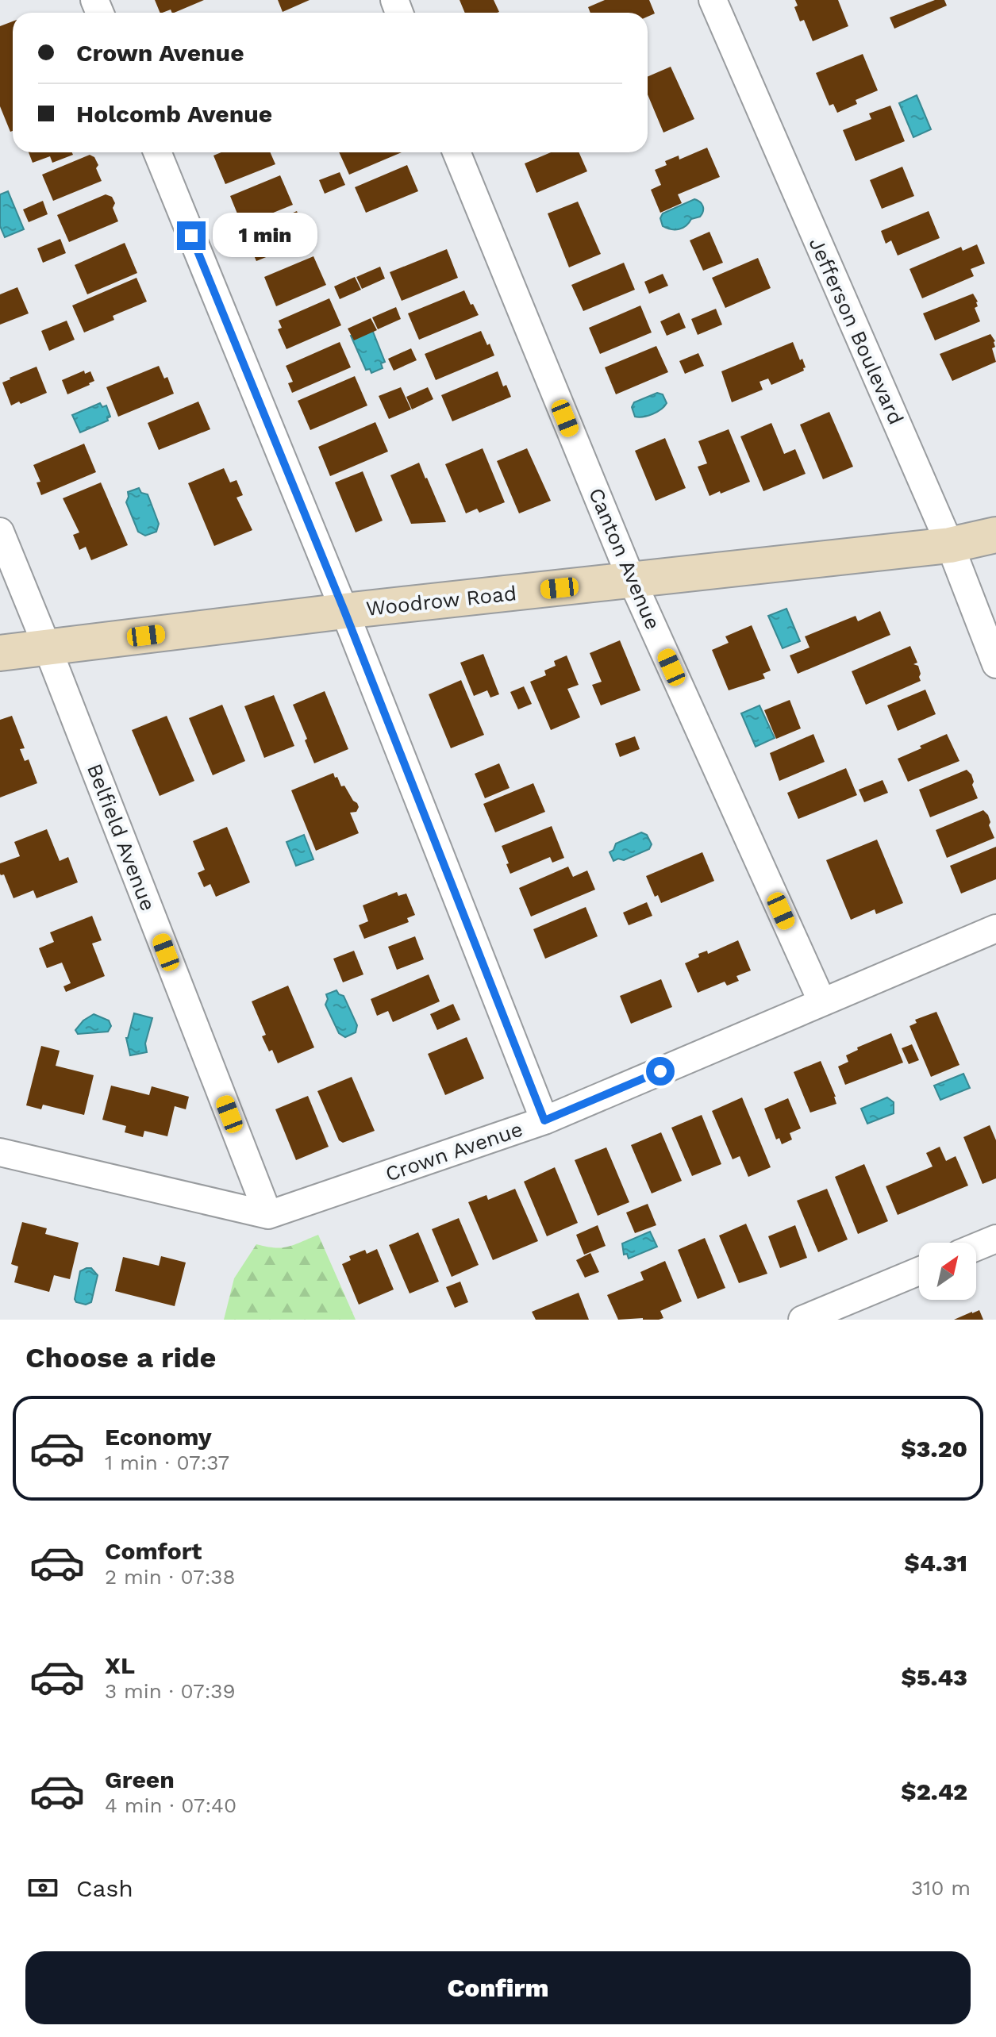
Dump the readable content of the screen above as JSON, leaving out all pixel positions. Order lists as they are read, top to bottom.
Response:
{
  "streets": {
    "street": [
      "Jefferson Boulevard",
      "Canton Avenue",
      "Woodrow Road",
      "Belfield Avenue",
      "Crown Avenue"
    ]
  },
  "crossings": [
    ["Jefferson Boulevard", "Woodrow Road"],
    ["Canton Avenue", "Woodrow Road"],
    ["Canton Avenue", "Crown Avenue"],
    ["Woodrow Road", "Belfield Avenue"],
    ["Belfield Avenue", "Crown Avenue"]
  ],
  "north": "top right",
  "page": {
    "banner": ["Crown Avenue", "Holcomb Avenue"],
    "bubble": "1 min",
    "heading": "Choose a ride",
    "list": [
      {
        "name": "Economy",
        "note": "1 min · 07:37",
        "value": "$3.20"
      },
      {
        "name": "Comfort",
        "note": "2 min · 07:38",
        "value": "$4.31"
      },
      {
        "name": "XL",
        "note": "3 min · 07:39",
        "value": "$5.43"
      },
      {
        "name": "Green",
        "note": "4 min · 07:40",
        "value": "$2.42"
      }
    ],
    "pay": ["Cash", "310 m"],
    "buttons": "Confirm"
  }
}
